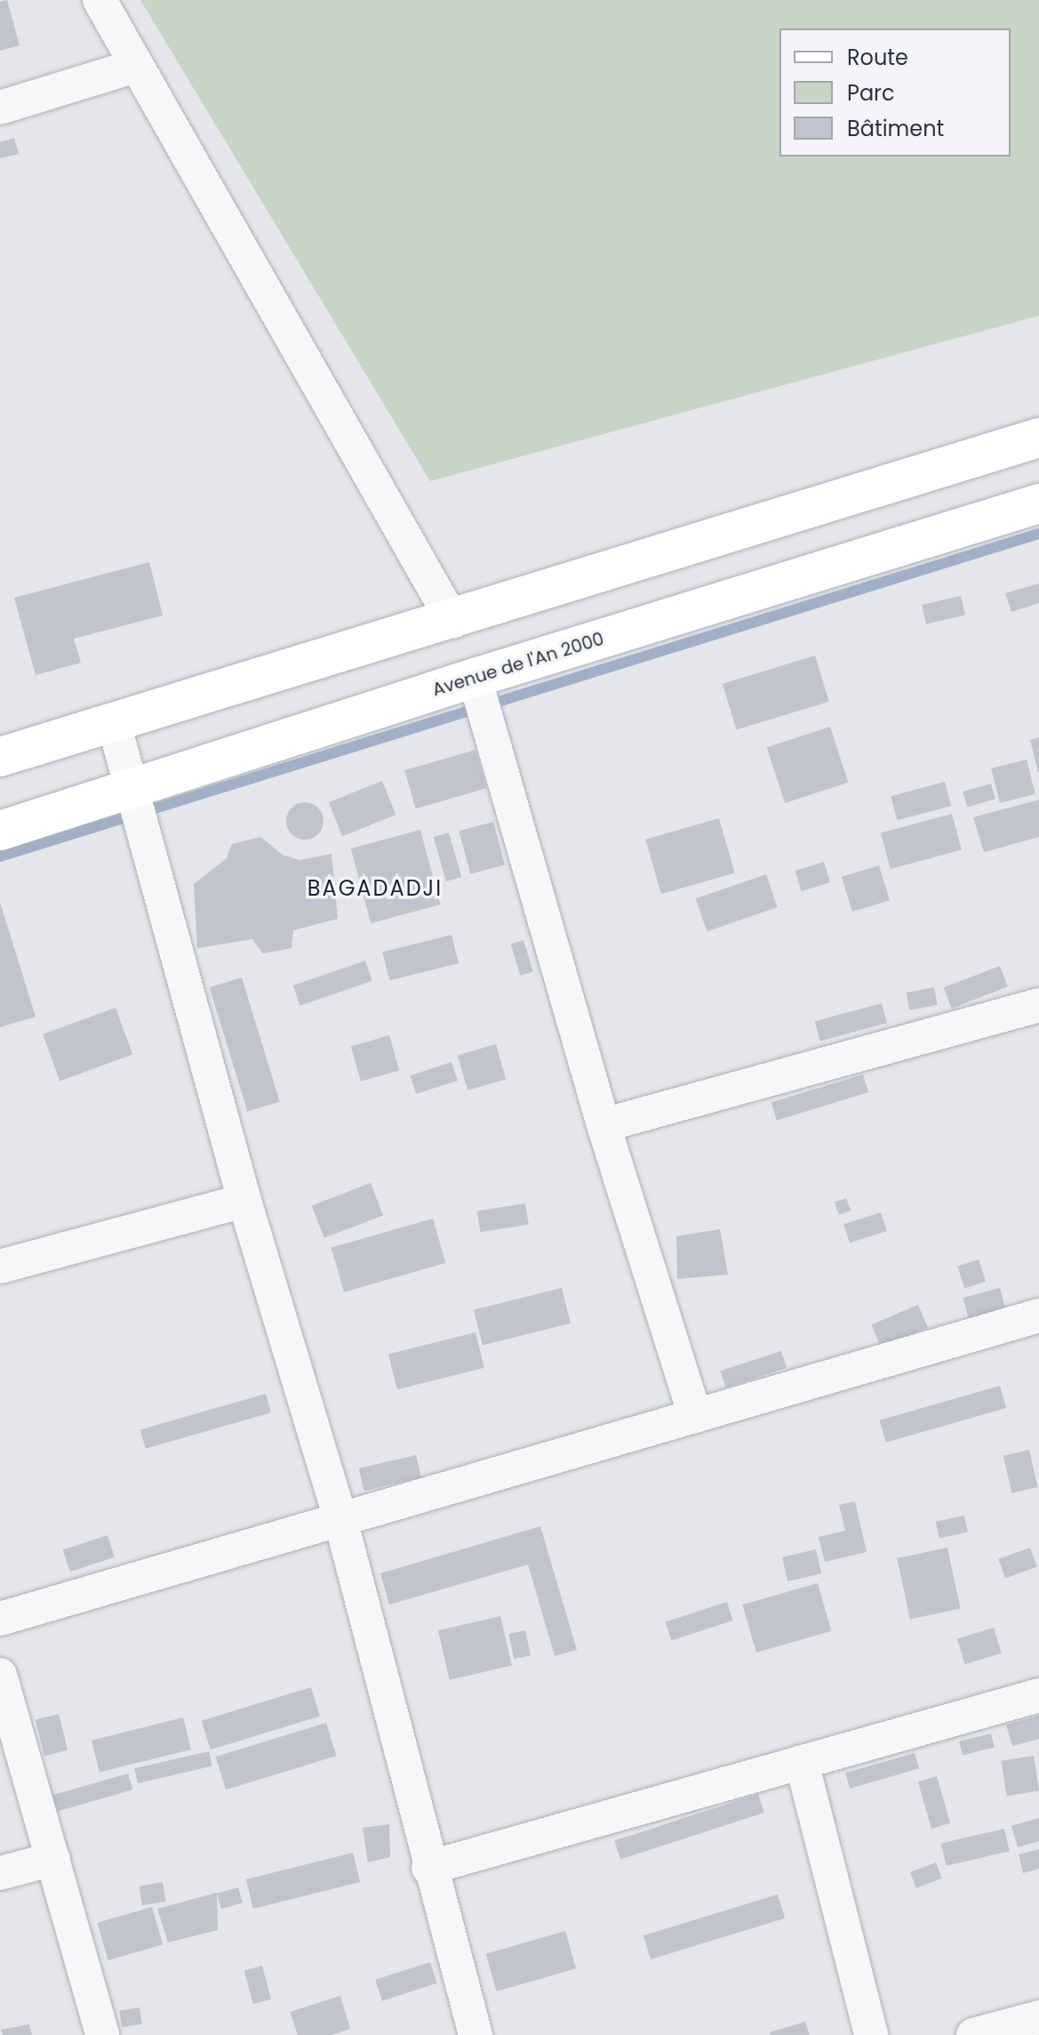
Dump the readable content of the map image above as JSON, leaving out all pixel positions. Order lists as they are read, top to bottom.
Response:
{
  "streets": {
    "main road": ["Avenue de l'An 2000"]
  },
  "districts": ["BAGADADJI"],
  "legend": ["Route", "Parc", "Bâtiment"]
}
